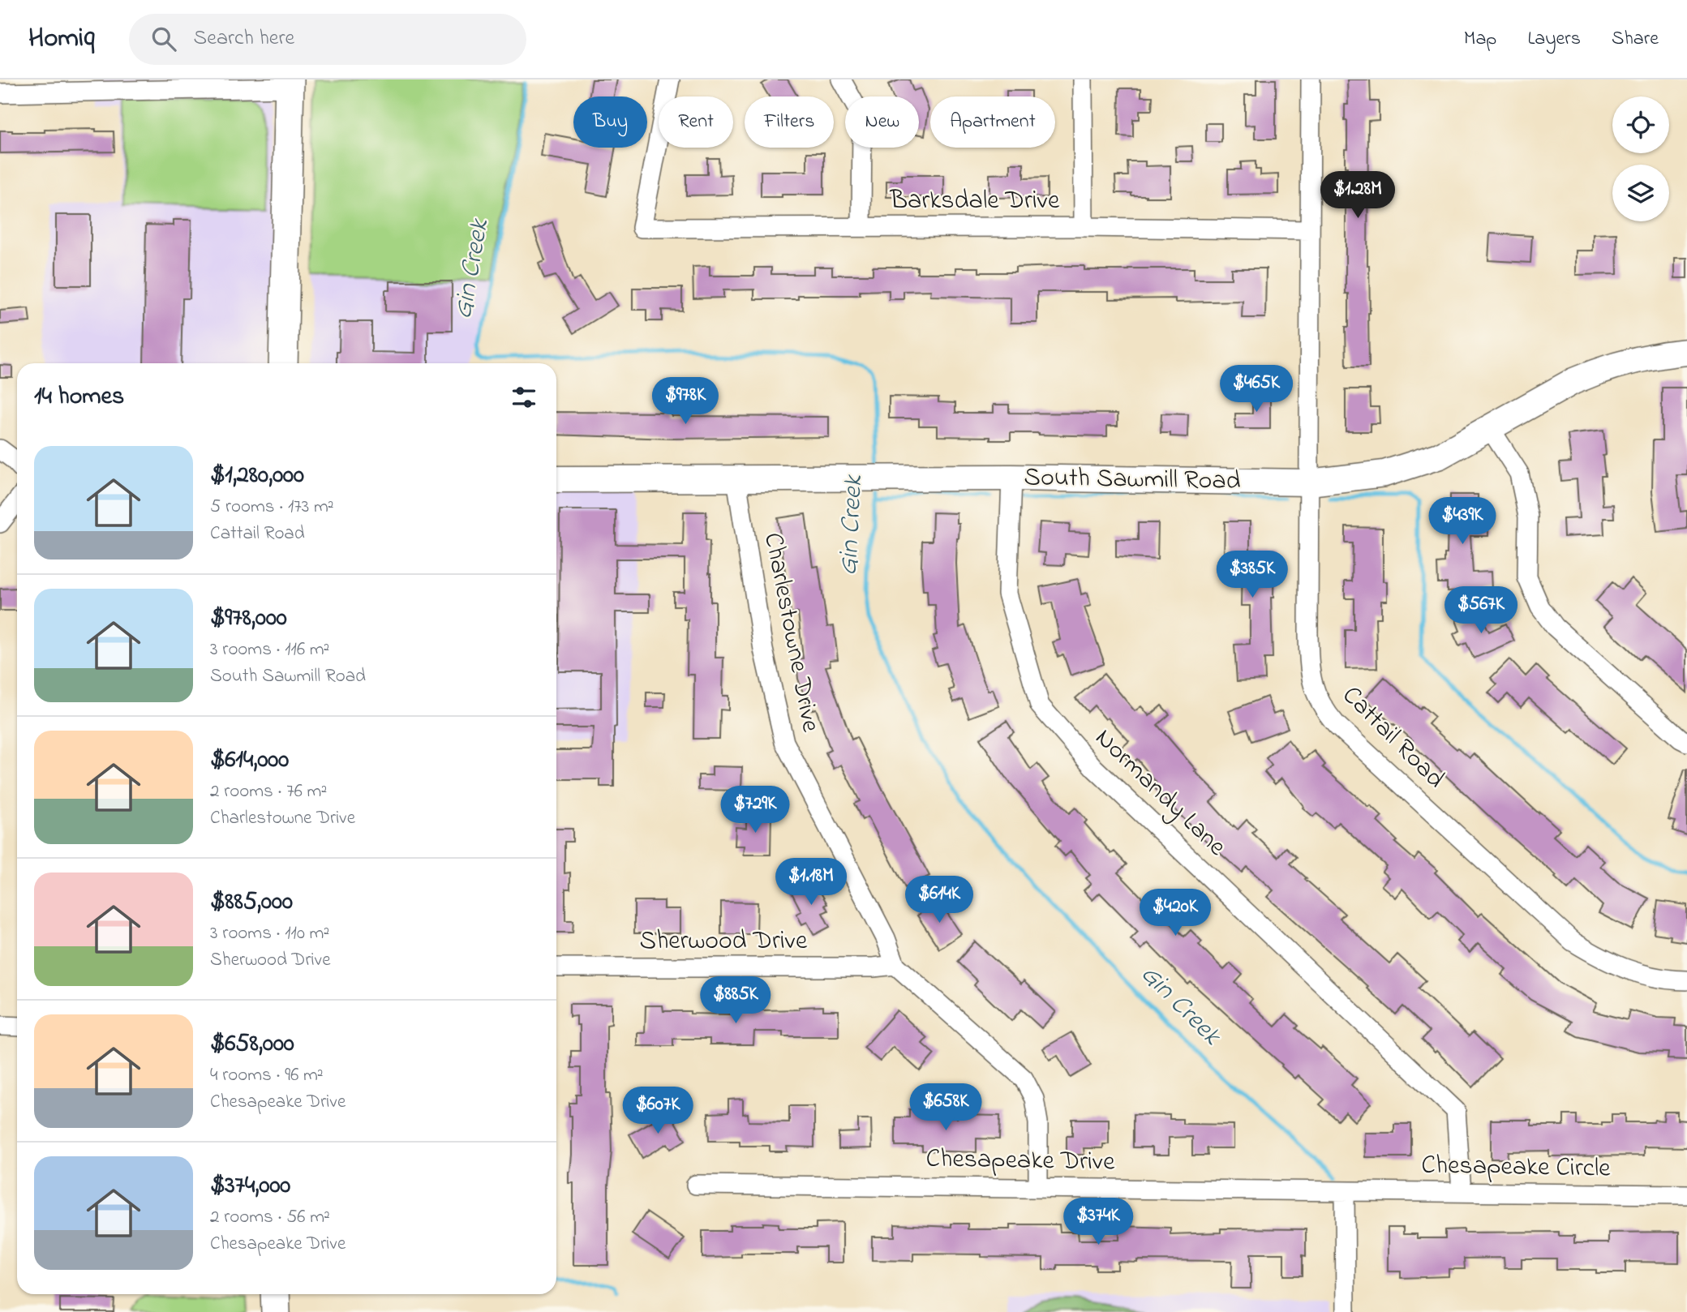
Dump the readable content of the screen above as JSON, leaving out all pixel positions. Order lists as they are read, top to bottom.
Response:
{
  "streets": {
    "street": [
      "Barksdale Drive",
      "South Sawmill Road",
      "Charlestowne Drive",
      "Cattail Road",
      "Normandy Lane",
      "Sherwood Drive",
      "Chesapeake Drive",
      "Chesapeake Circle"
    ]
  },
  "crossings": [
    ["Barksdale Drive", "Cattail Road"],
    ["South Sawmill Road", "Charlestowne Drive"],
    ["South Sawmill Road", "Cattail Road"],
    ["South Sawmill Road", "Normandy Lane"],
    ["Charlestowne Drive", "Sherwood Drive"],
    ["Charlestowne Drive", "Chesapeake Drive"],
    ["Normandy Lane", "Chesapeake Circle"],
    ["Chesapeake Drive", "Chesapeake Circle"]
  ],
  "water": ["Gin Creek"],
  "page": {
    "header": "Homiq",
    "search": "Search here",
    "nav": ["Map", "Layers", "Share"],
    "chip": [
      "Buy",
      "Rent",
      "Filters",
      "New",
      "Apartment"
    ],
    "price": [
      "$1.28M",
      "$465K",
      "$978K",
      "$439K",
      "$385K",
      "$567K",
      "$729K",
      "$1.18M",
      "$614K",
      "$420K",
      "$885K",
      "$658K",
      "$607K",
      "$374K"
    ],
    "heading": "14 homes",
    "list": [
      {
        "name": "$1,280,000",
        "note": "5 rooms · 173 m² · Cattail Road"
      },
      {
        "name": "$978,000",
        "note": "3 rooms · 116 m² · South Sawmill Road"
      },
      {
        "name": "$614,000",
        "note": "2 rooms · 76 m² · Charlestowne Drive"
      },
      {
        "name": "$885,000",
        "note": "3 rooms · 110 m² · Sherwood Drive"
      },
      {
        "name": "$658,000",
        "note": "4 rooms · 96 m² · Chesapeake Drive"
      },
      {
        "name": "$374,000",
        "note": "2 rooms · 56 m² · Chesapeake Drive"
      }
    ]
  }
}
